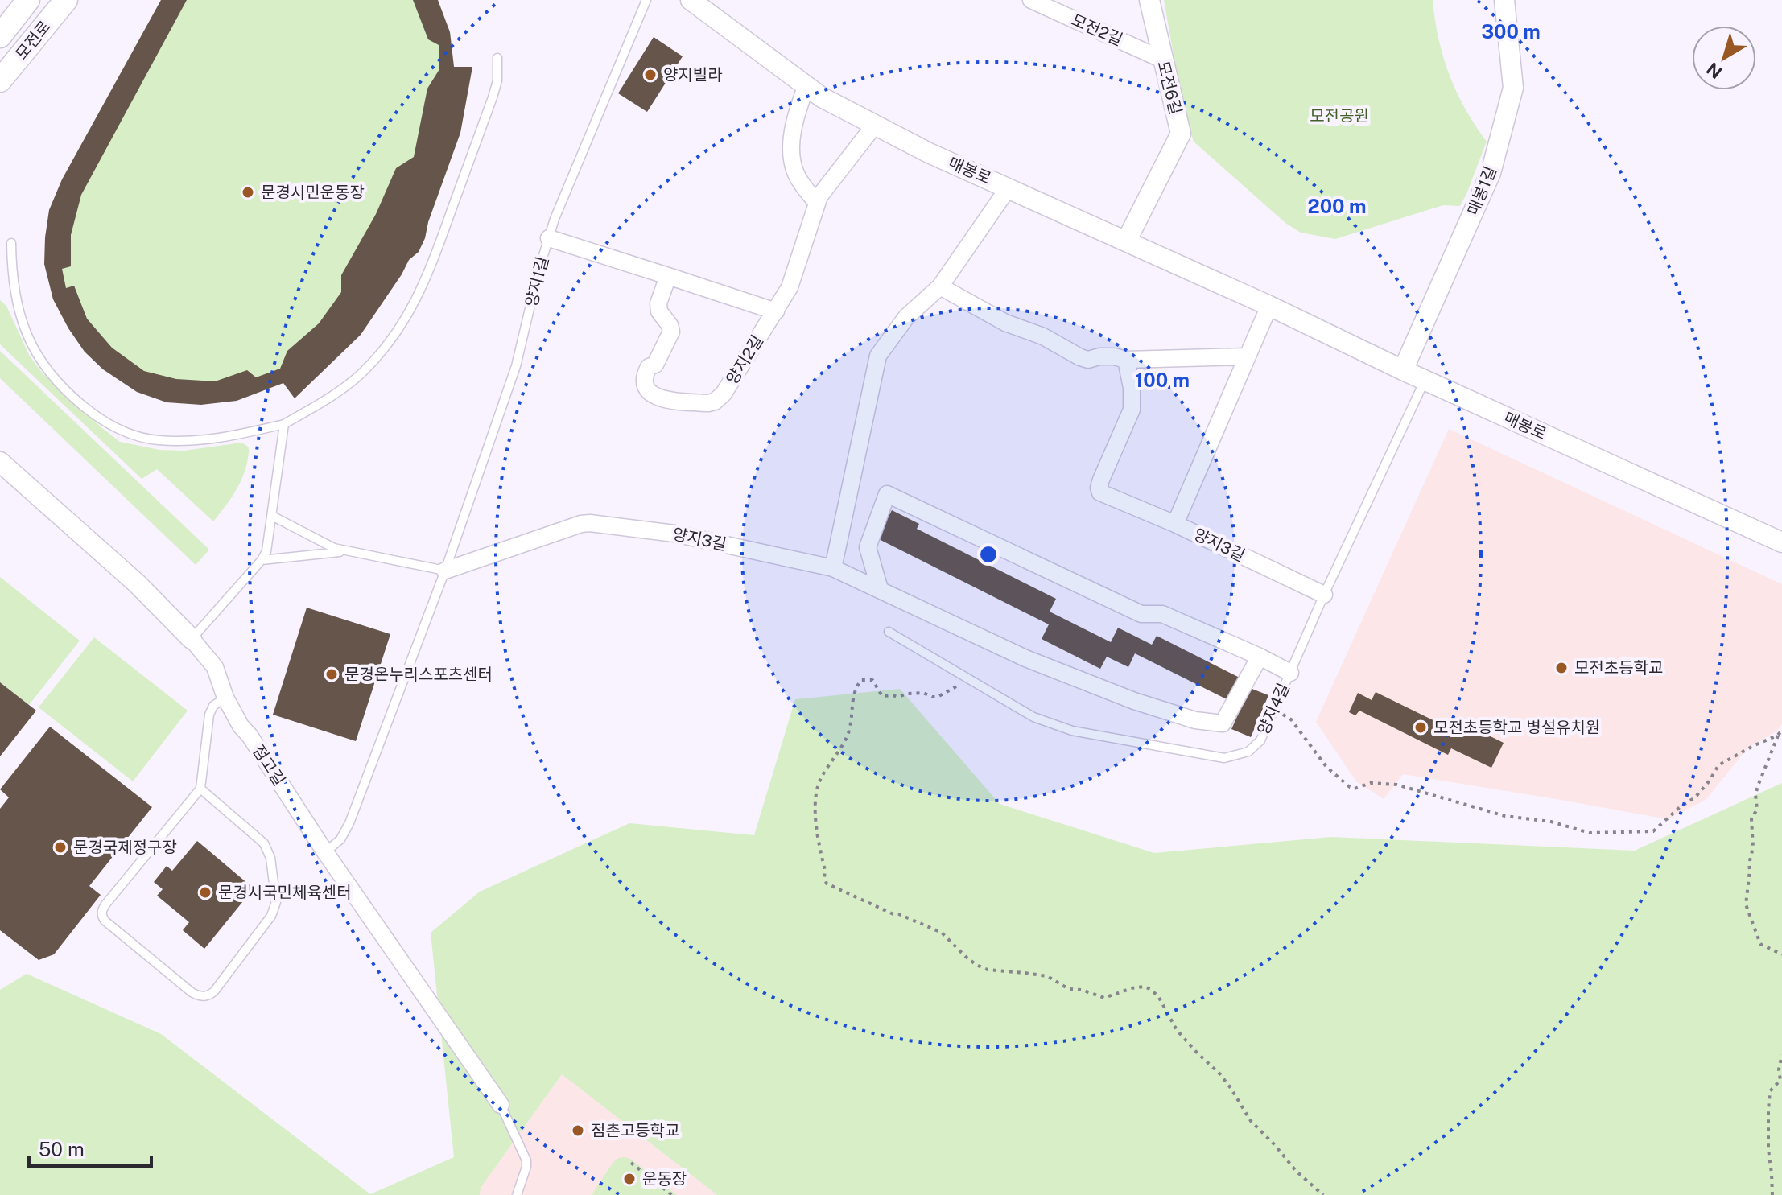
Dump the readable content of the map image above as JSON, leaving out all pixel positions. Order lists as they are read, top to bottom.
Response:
{
  "streets": {
    "main road": ["모전로"],
    "street": [
      "모전2길",
      "모전6길",
      "매봉로",
      "매봉1길",
      "양지2길",
      "양지3길",
      "점고길"
    ],
    "lane": ["양지1길", "양지4길"]
  },
  "crossings": [
    ["모전2길", "모전6길"],
    ["모전6길", "매봉로"],
    ["매봉로", "매봉1길"],
    ["매봉로", "양지2길"],
    ["매봉로", "양지4길"],
    ["양지1길", "양지3길"],
    ["양지1길", "점고길"],
    ["양지3길", "양지4길"]
  ],
  "parks": ["모전공원"],
  "places": [
    "양지빌라",
    "문경시민운동장",
    "모전초등학교",
    "문경온누리스포츠센터",
    "모전초등학교 병설유치원",
    "문경국제정구장",
    "문경시국민체육센터",
    "점촌고등학교",
    "운동장"
  ],
  "scale_bar": "50 m",
  "north": "bottom left",
  "rings": ["300 m", "200 m", "100 m"]
}
